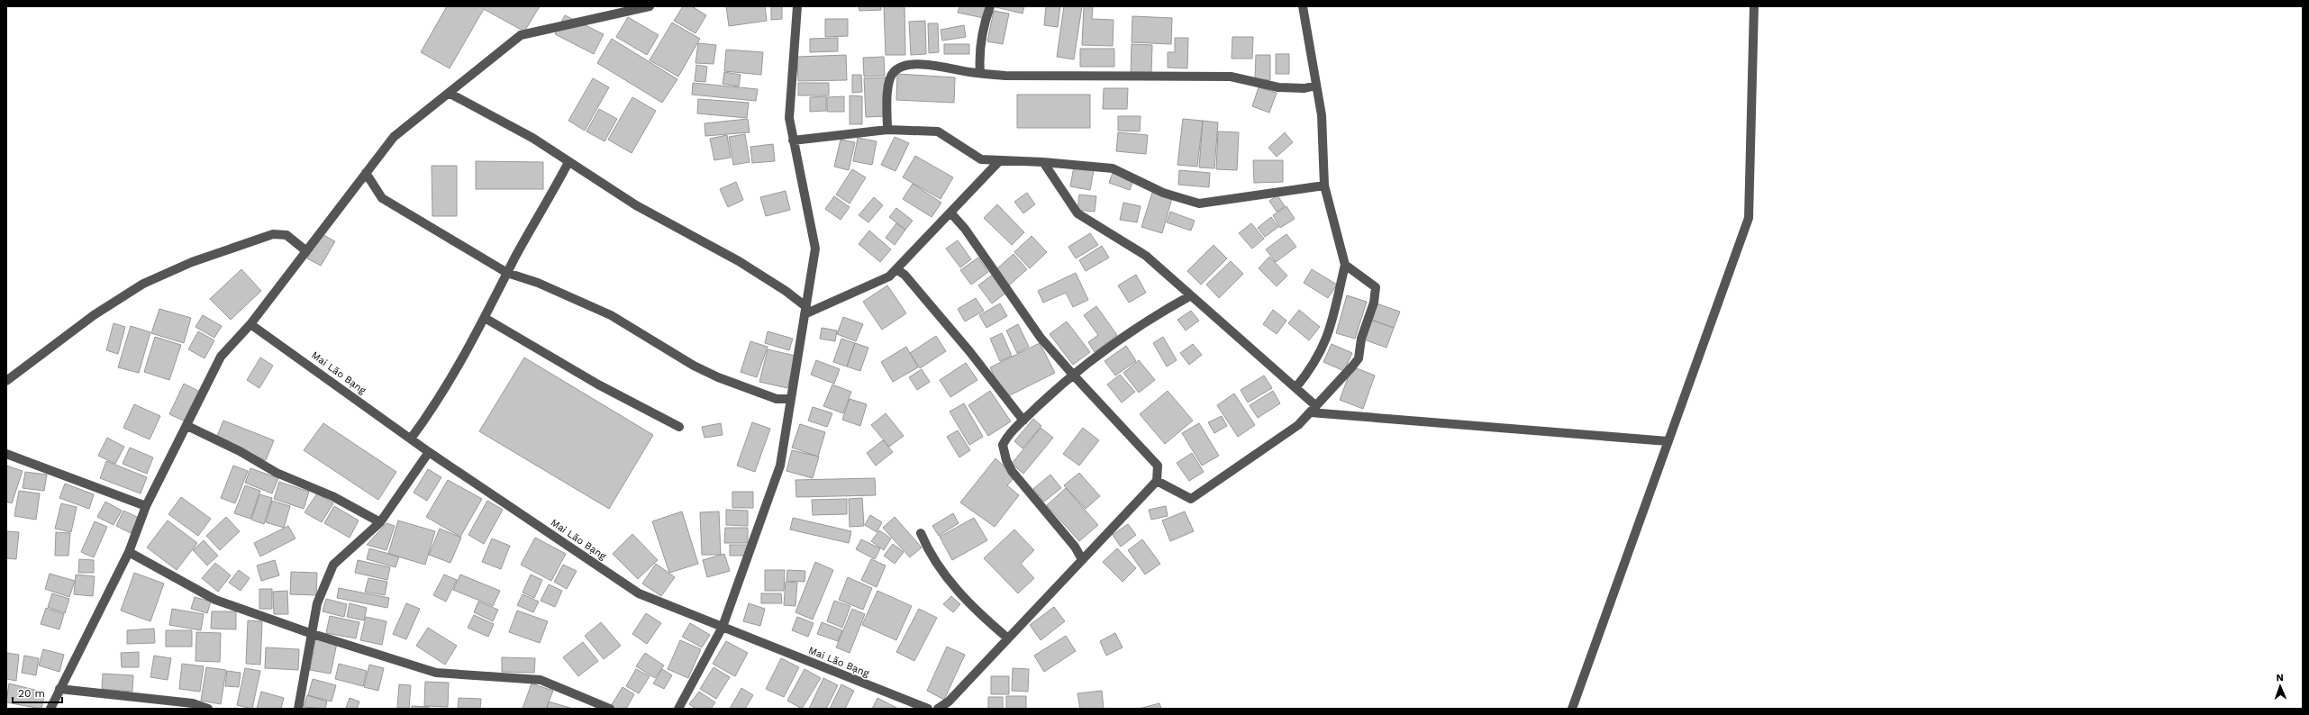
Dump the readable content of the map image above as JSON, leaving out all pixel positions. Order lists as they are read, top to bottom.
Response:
{
  "streets": {
    "street": ["Mai Lão Bạng"]
  },
  "scale_bar": "20 m",
  "north": "top"
}
